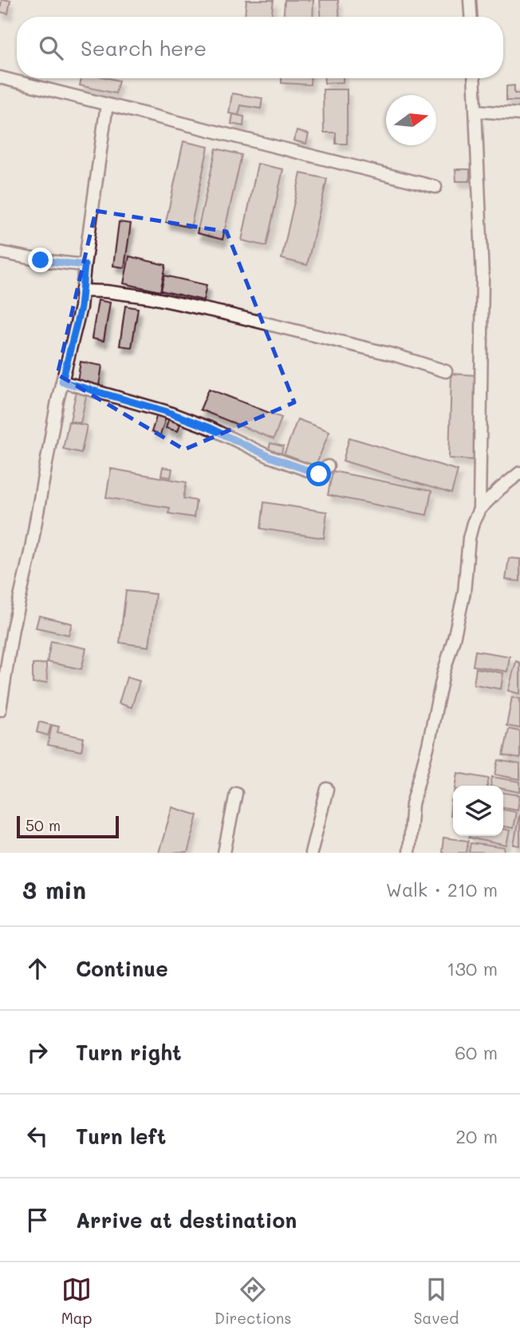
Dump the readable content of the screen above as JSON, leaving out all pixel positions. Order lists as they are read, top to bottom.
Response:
{
  "scale_bar": "50 m",
  "north": "right",
  "page": {
    "search": "Search here",
    "scale": "50 m",
    "heading": ["3 min", "Walk · 210 m"],
    "list": [
      ["Continue", "130 m"],
      ["Turn right", "60 m"],
      ["Turn left", "20 m"],
      "Arrive at destination"
    ],
    "nav": ["Map", "Directions", "Saved"]
  }
}
